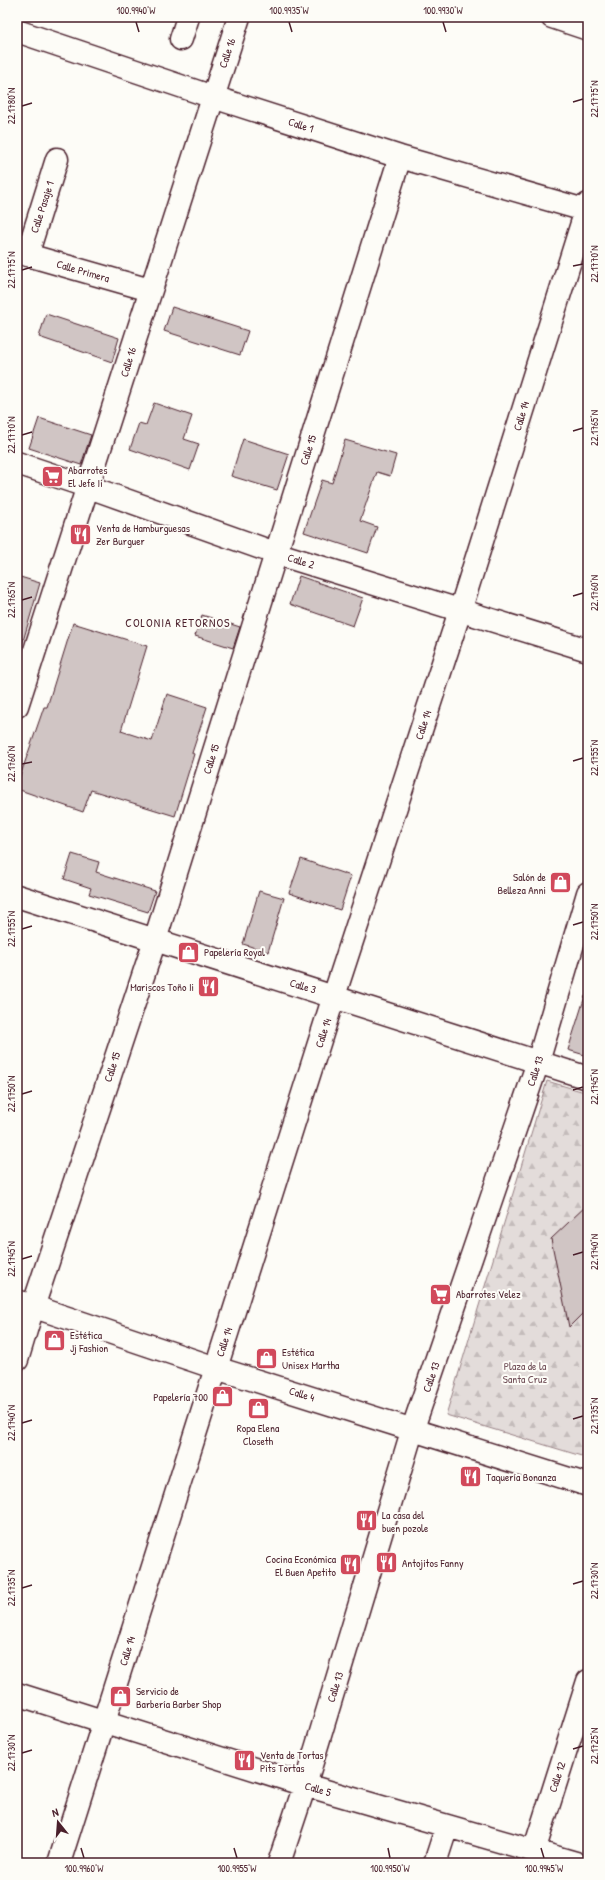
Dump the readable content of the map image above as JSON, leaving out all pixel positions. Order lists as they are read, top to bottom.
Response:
{
  "streets": {
    "street": [
      "Calle 16",
      "Calle 1",
      "Calle Pasaje 1",
      "Calle Primera",
      "Calle 14",
      "Calle 15",
      "Calle 2",
      "Calle 3",
      "Calle 13",
      "Calle 4",
      "Calle 12",
      "Calle 5"
    ]
  },
  "crossings": [
    ["Calle 16", "Calle 1"],
    ["Calle 16", "Calle Primera"],
    ["Calle 16", "Calle 2"],
    ["Calle 1", "Calle 14"],
    ["Calle 1", "Calle 15"],
    ["Calle Pasaje 1", "Calle Primera"],
    ["Calle 14", "Calle 2"],
    ["Calle 14", "Calle 3"],
    ["Calle 14", "Calle 4"],
    ["Calle 14", "Calle 5"],
    ["Calle 15", "Calle 2"],
    ["Calle 15", "Calle 3"],
    ["Calle 15", "Calle 4"],
    ["Calle 3", "Calle 13"],
    ["Calle 13", "Calle 4"],
    ["Calle 13", "Calle 5"],
    ["Calle 12", "Calle 5"]
  ],
  "districts": ["COLONIA RETORNOS"],
  "parks": ["Plaza de la Santa Cruz"],
  "places": {
    "supermarket": ["Abarrotes El Jefe Ii", "Abarrotes Velez"],
    "restaurant": [
      "Venta de Hamburguesas Zer Burguer",
      "Mariscos Toño Ii",
      "Taquería Bonanza",
      "La casa del buen pozole",
      "Antojitos Fanny",
      "Cocina Económica El Buen Apetito",
      "Venta de Tortas Pits Tortas"
    ],
    "shop": [
      "Salón de Belleza Anni",
      "Papelería Royal",
      "Estética Jj Fashion",
      "Estética Unisex Martha",
      "Papelería 700",
      "Ropa Elena Closeth",
      "Servicio de Barbería Barber Shop"
    ]
  },
  "north": "top",
  "coordinates": [
    "100.9940°W",
    "100.9935°W",
    "100.9930°W",
    "22.1775°N",
    "22.1780°N",
    "22.1770°N",
    "22.1765°N",
    "22.1760°N",
    "22.1755°N",
    "22.1750°N",
    "22.1745°N",
    "22.1740°N",
    "22.1735°N",
    "22.1730°N",
    "22.1725°N",
    "100.9960°W",
    "100.9955°W",
    "100.9950°W",
    "100.9945°W"
  ]
}
